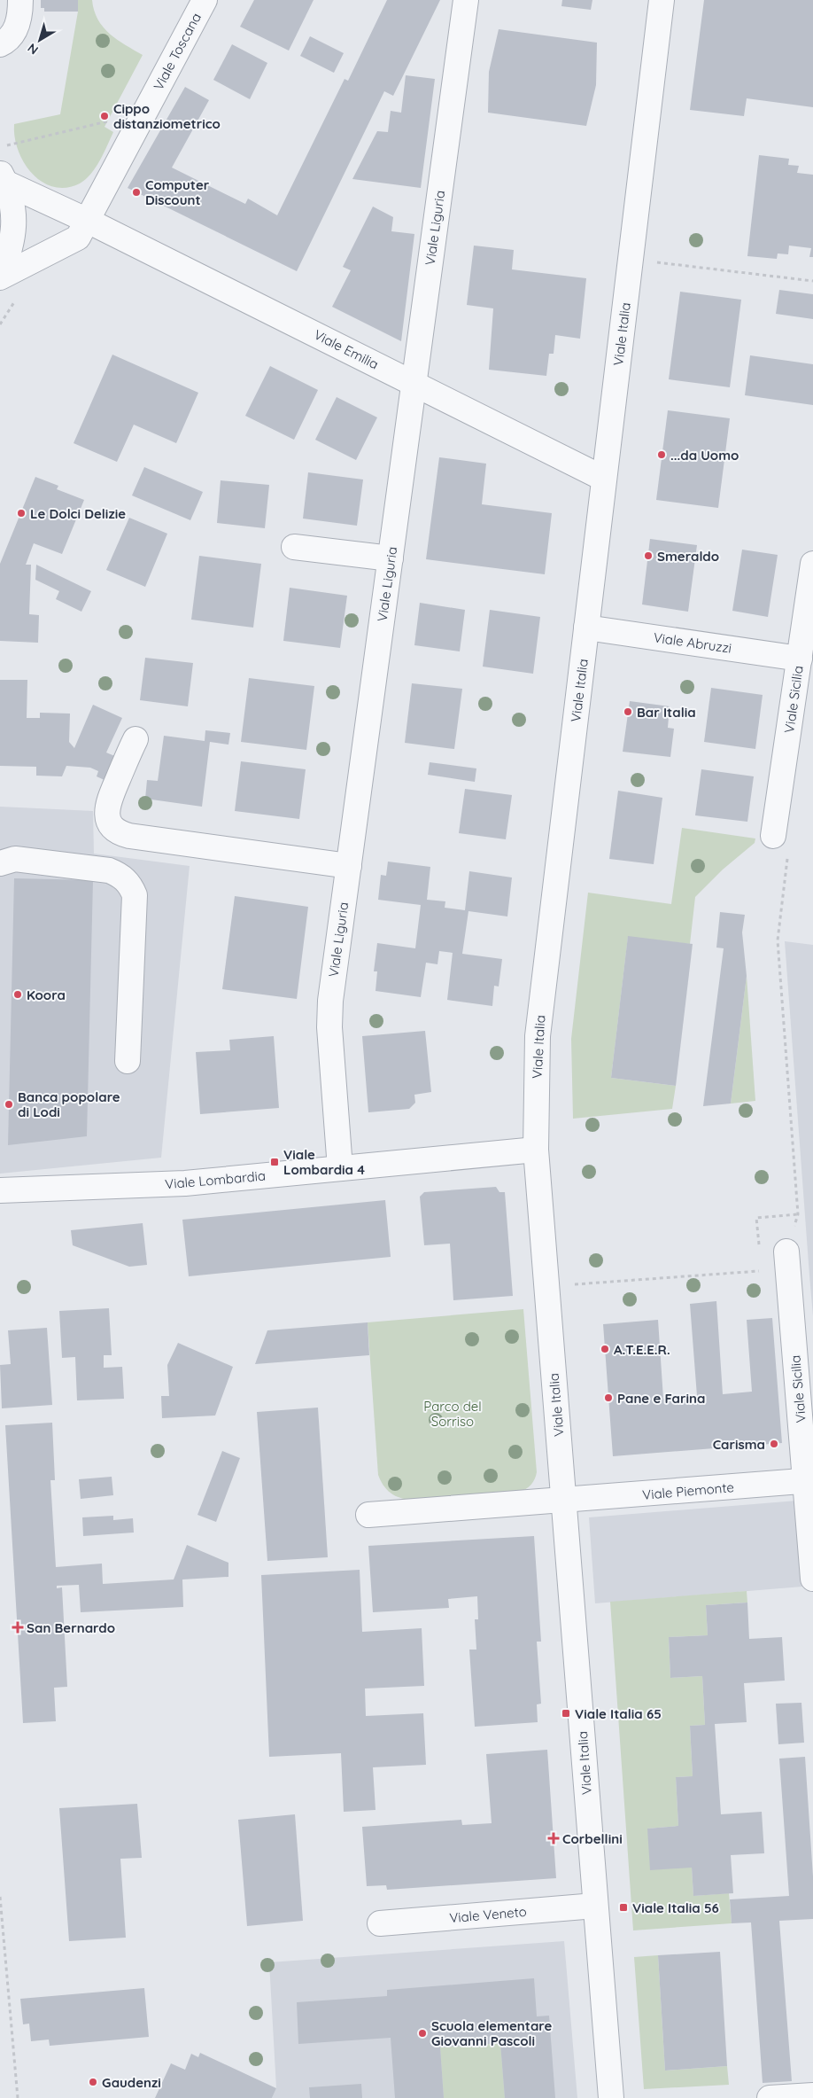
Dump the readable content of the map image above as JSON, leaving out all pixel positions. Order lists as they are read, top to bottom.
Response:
{
  "streets": {
    "street": [
      "Viale Toscana",
      "Viale Liguria",
      "Viale Italia",
      "Viale Emilia",
      "Viale Abruzzi",
      "Viale Sicilia",
      "Viale Lombardia",
      "Viale Piemonte",
      "Viale Veneto"
    ]
  },
  "crossings": [
    ["Viale Toscana", "Viale Emilia"],
    ["Viale Liguria", "Viale Emilia"],
    ["Viale Liguria", "Viale Lombardia"],
    ["Viale Italia", "Viale Emilia"],
    ["Viale Italia", "Viale Abruzzi"],
    ["Viale Italia", "Viale Lombardia"],
    ["Viale Italia", "Viale Piemonte"],
    ["Viale Italia", "Viale Veneto"],
    ["Viale Abruzzi", "Viale Sicilia"],
    ["Viale Sicilia", "Viale Piemonte"]
  ],
  "parks": ["Parco del Sorriso"],
  "places": {
    "other": [
      "Cippo distanziometrico",
      "Computer Discount",
      "...da Uomo",
      "Le Dolci Delizie",
      "Smeraldo",
      "Bar Italia",
      "Koora",
      "Banca popolare di Lodi",
      "A.T.E.E.R.",
      "Pane e Farina",
      "Carisma",
      "Scuola elementare Giovanni Pascoli",
      "Gaudenzi"
    ],
    "transit": ["Viale Lombardia 4", "Viale Italia 65", "Viale Italia 56"],
    "health": ["San Bernardo", "Corbellini"]
  },
  "north": "bottom left"
}
